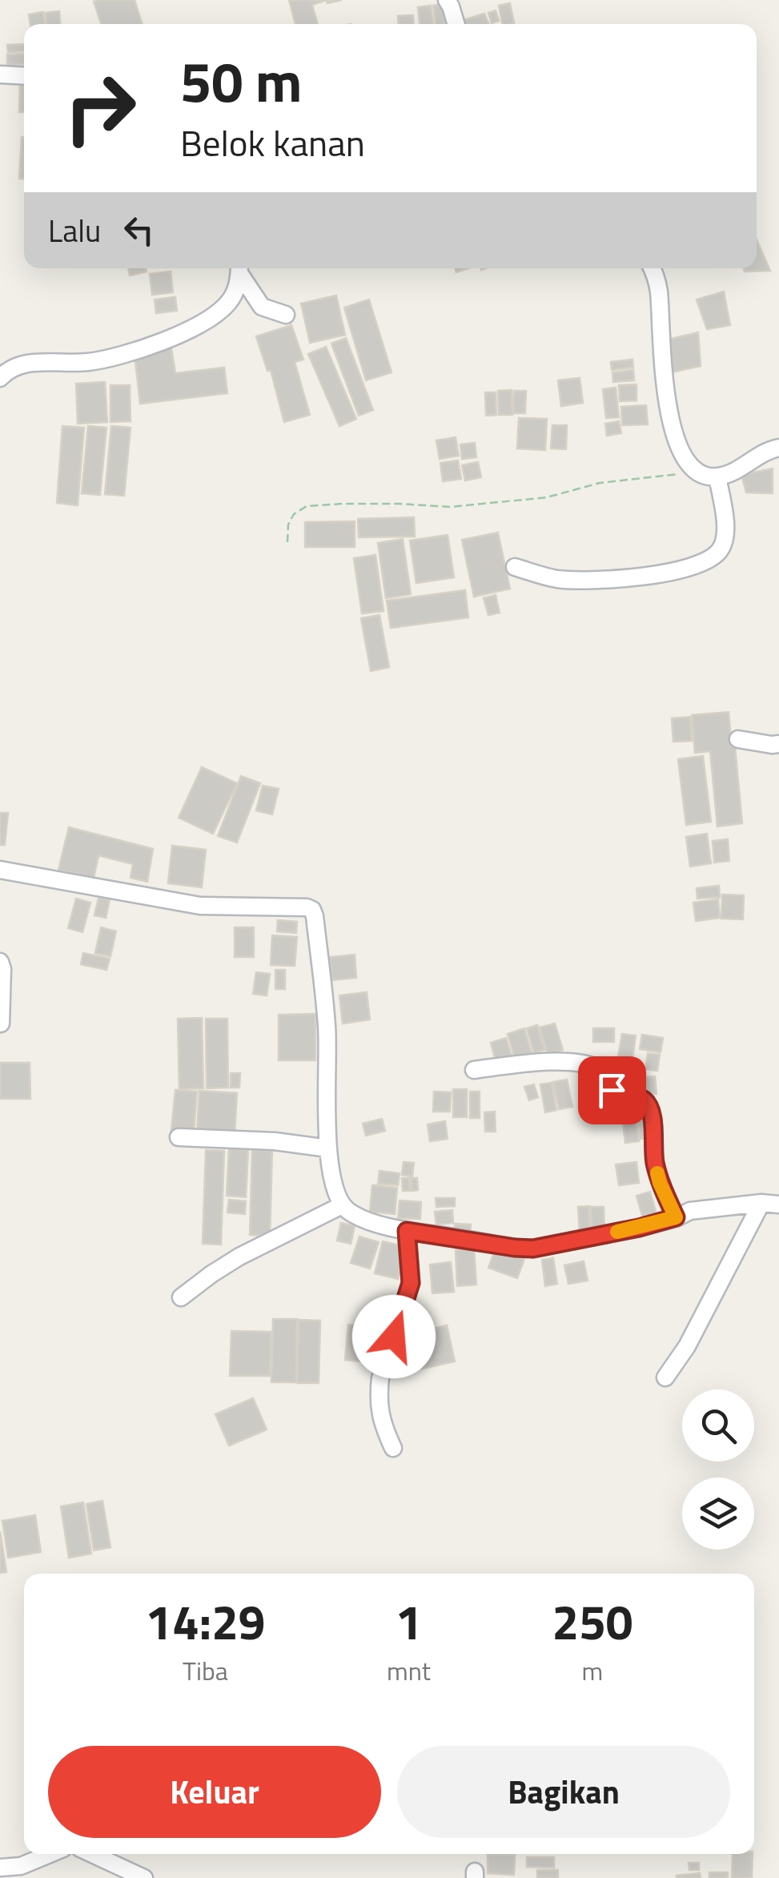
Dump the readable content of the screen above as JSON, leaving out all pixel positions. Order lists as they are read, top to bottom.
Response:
{
  "page": {
    "turn": ["50 m", "Belok kanan"],
    "then": "Lalu",
    "eta": [
      "14:29",
      "Tiba",
      "1",
      "mnt",
      "250",
      "m"
    ],
    "buttons": ["Keluar", "Bagikan"]
  }
}
